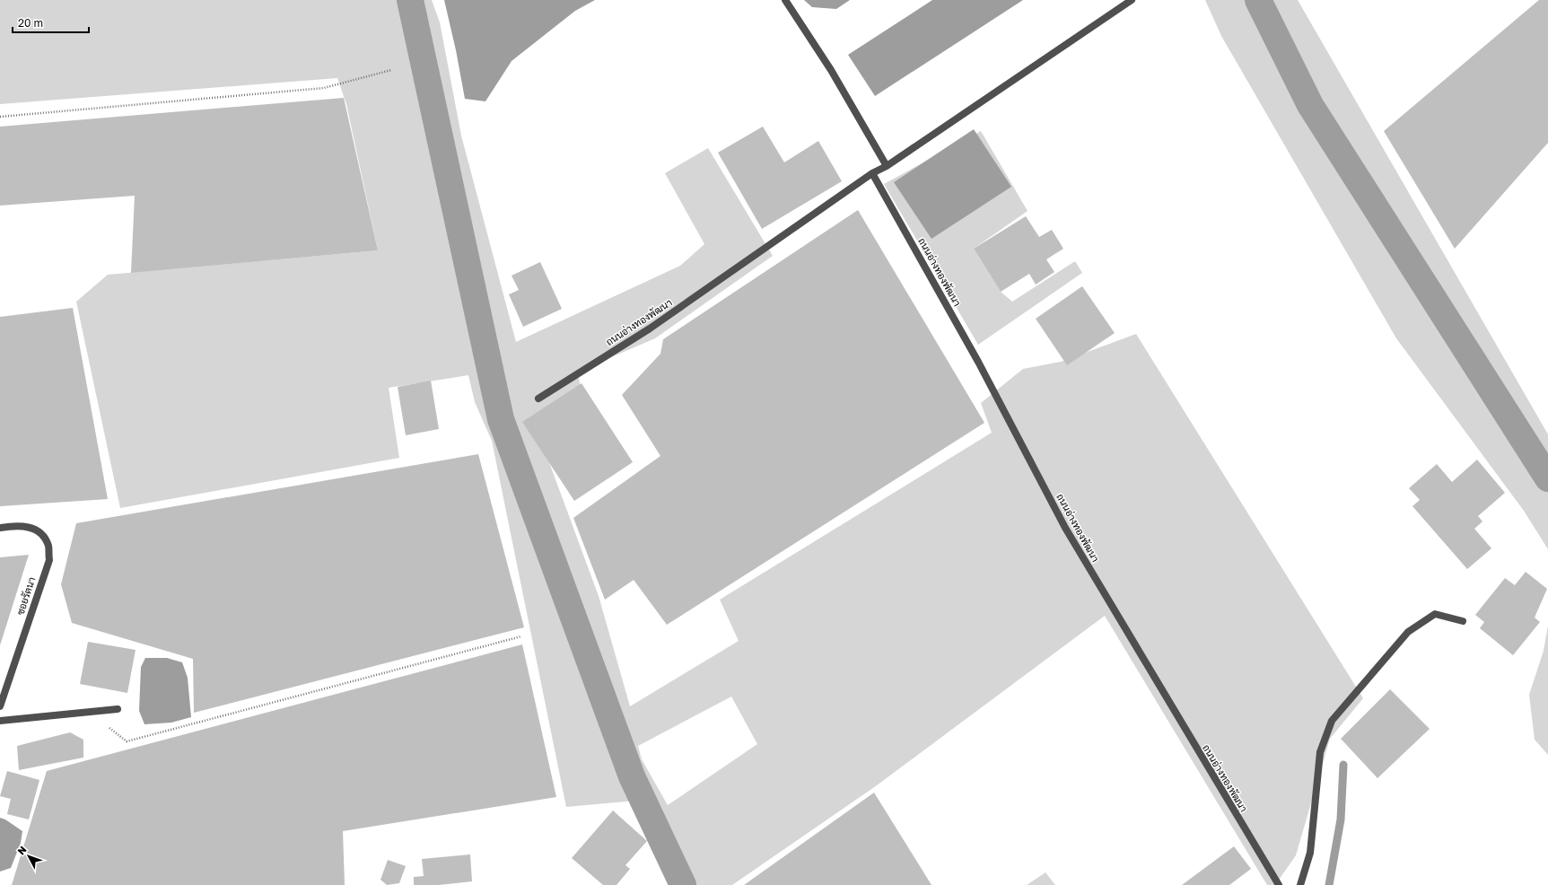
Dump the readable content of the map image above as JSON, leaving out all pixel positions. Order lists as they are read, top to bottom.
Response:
{
  "streets": {
    "street": ["ถนนอ่างทองพัฒนา", "ซอยรัตนา"]
  },
  "scale_bar": "20 m",
  "north": "top left"
}
